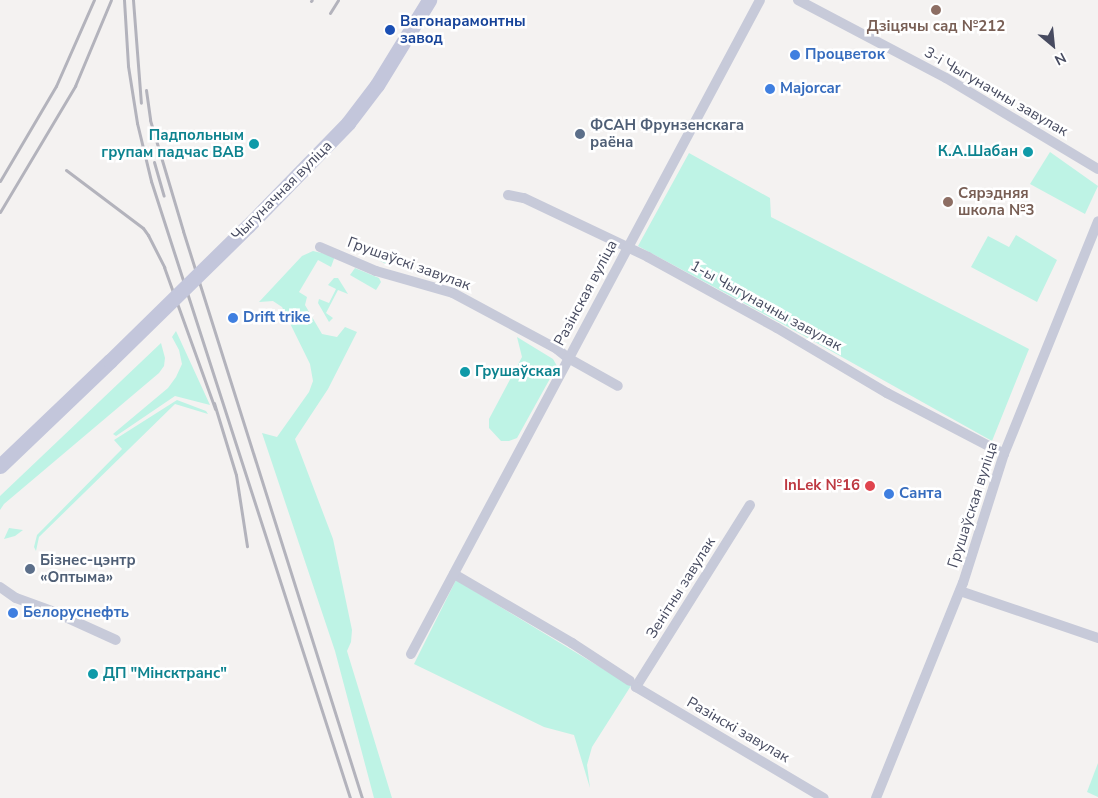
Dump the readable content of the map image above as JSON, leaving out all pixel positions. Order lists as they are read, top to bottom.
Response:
{
  "streets": {
    "main road": ["Чыгуначная вуліца"],
    "street": [
      "3-і Чыгуначны завулак",
      "Грушаўскі завулак",
      "Разінская вуліца",
      "1-ы Чыгуначны завулак",
      "Грушаўская вуліца",
      "Зенітны завулак",
      "Разінскі завулак"
    ]
  },
  "crossings": [
    ["Грушаўскі завулак", "Разінская вуліца"],
    ["Разінская вуліца", "1-ы Чыгуначны завулак"],
    ["Разінская вуліца", "Разінскі завулак"],
    ["1-ы Чыгуначны завулак", "Грушаўская вуліца"],
    ["Зенітны завулак", "Разінскі завулак"]
  ],
  "places": [
    "Дзіцячы сад №212",
    "Вагонарамонтны завод",
    "Процветок",
    "Majorcar",
    "ФСАН Фрунзенскага раёна",
    "Падпольным групам падчас ВАВ",
    "К.А.Шабан",
    "Сярэдняя школа №3",
    "Drift trike",
    "Грушаўская",
    "InLek №16",
    "Санта",
    "Бізнес-цэнтр «Оптыма»",
    "Белоруснефть",
    "ДП \"Мінсктранс\""
  ],
  "north": "bottom right"
}
